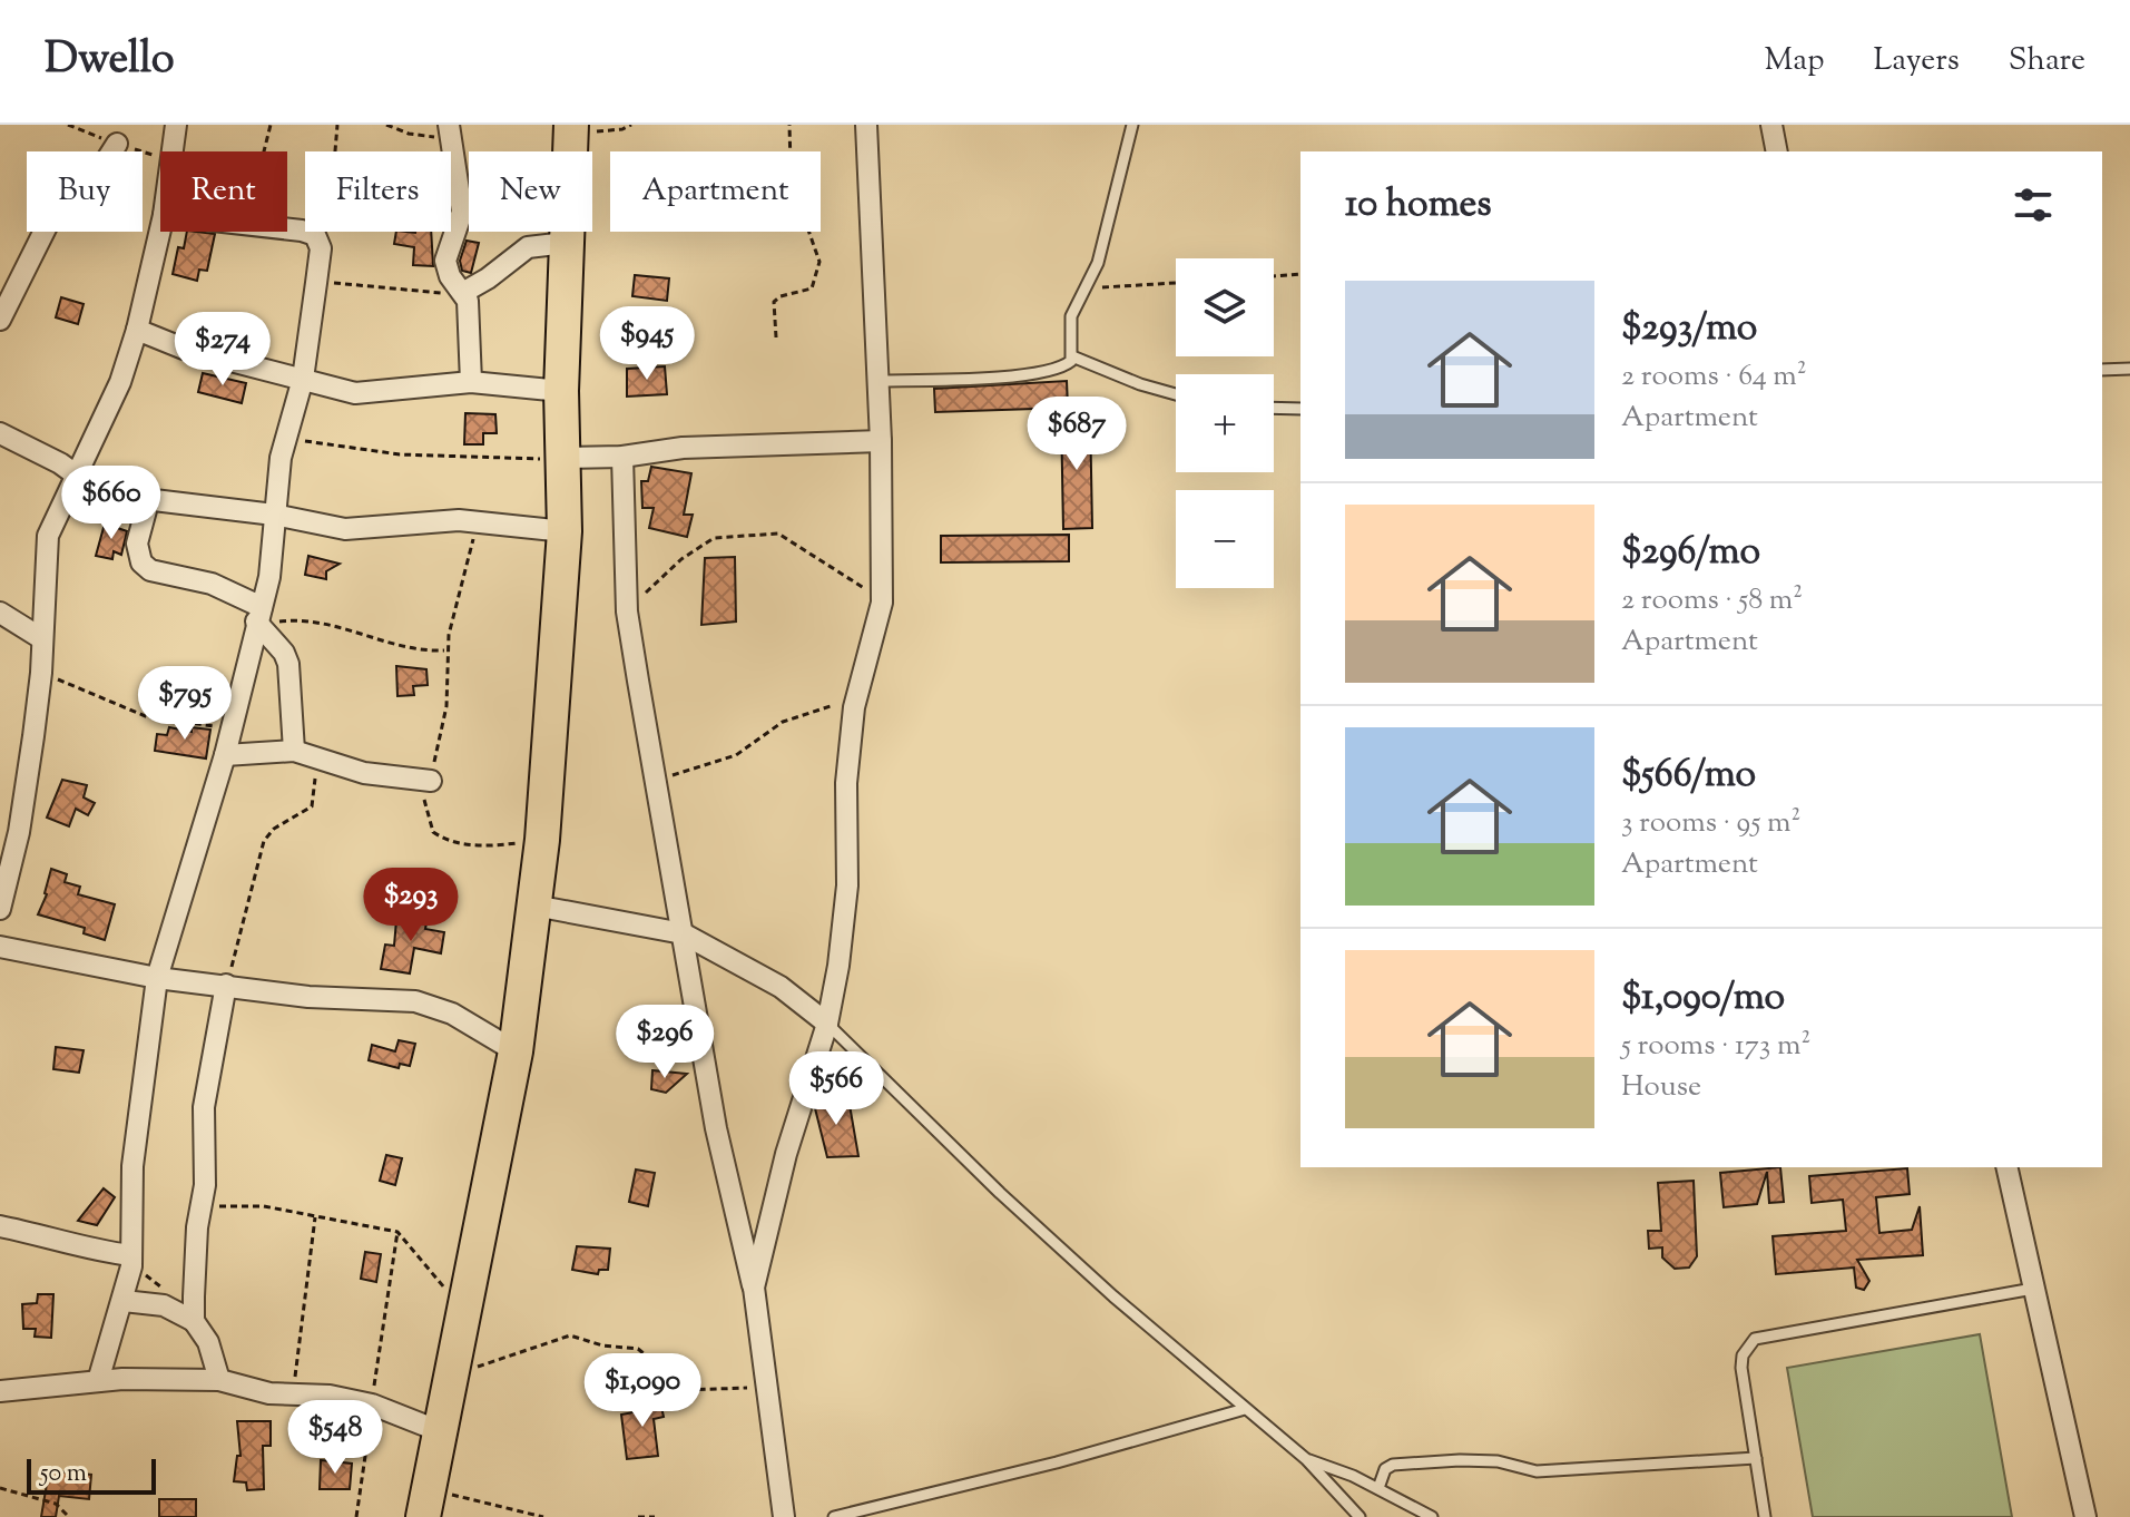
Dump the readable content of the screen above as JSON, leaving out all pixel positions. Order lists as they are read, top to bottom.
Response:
{
  "scale_bar": "50 m",
  "page": {
    "header": "Dwello",
    "nav": ["Map", "Layers", "Share"],
    "chip": [
      "Buy",
      "Rent",
      "Filters",
      "New",
      "Apartment"
    ],
    "heading": "10 homes",
    "map_buttons": ["+", "−"],
    "list": [
      {
        "name": "$293/mo",
        "note": "2 rooms · 64 m² · Apartment"
      },
      {
        "name": "$296/mo",
        "note": "2 rooms · 58 m² · Apartment"
      },
      {
        "name": "$566/mo",
        "note": "3 rooms · 95 m² · Apartment"
      },
      {
        "name": "$1,090/mo",
        "note": "5 rooms · 173 m² · House"
      }
    ],
    "price": [
      "$945",
      "$274",
      "$687",
      "$660",
      "$795",
      "$293",
      "$296",
      "$566",
      "$1,090",
      "$548"
    ],
    "scale": "50 m"
  }
}
